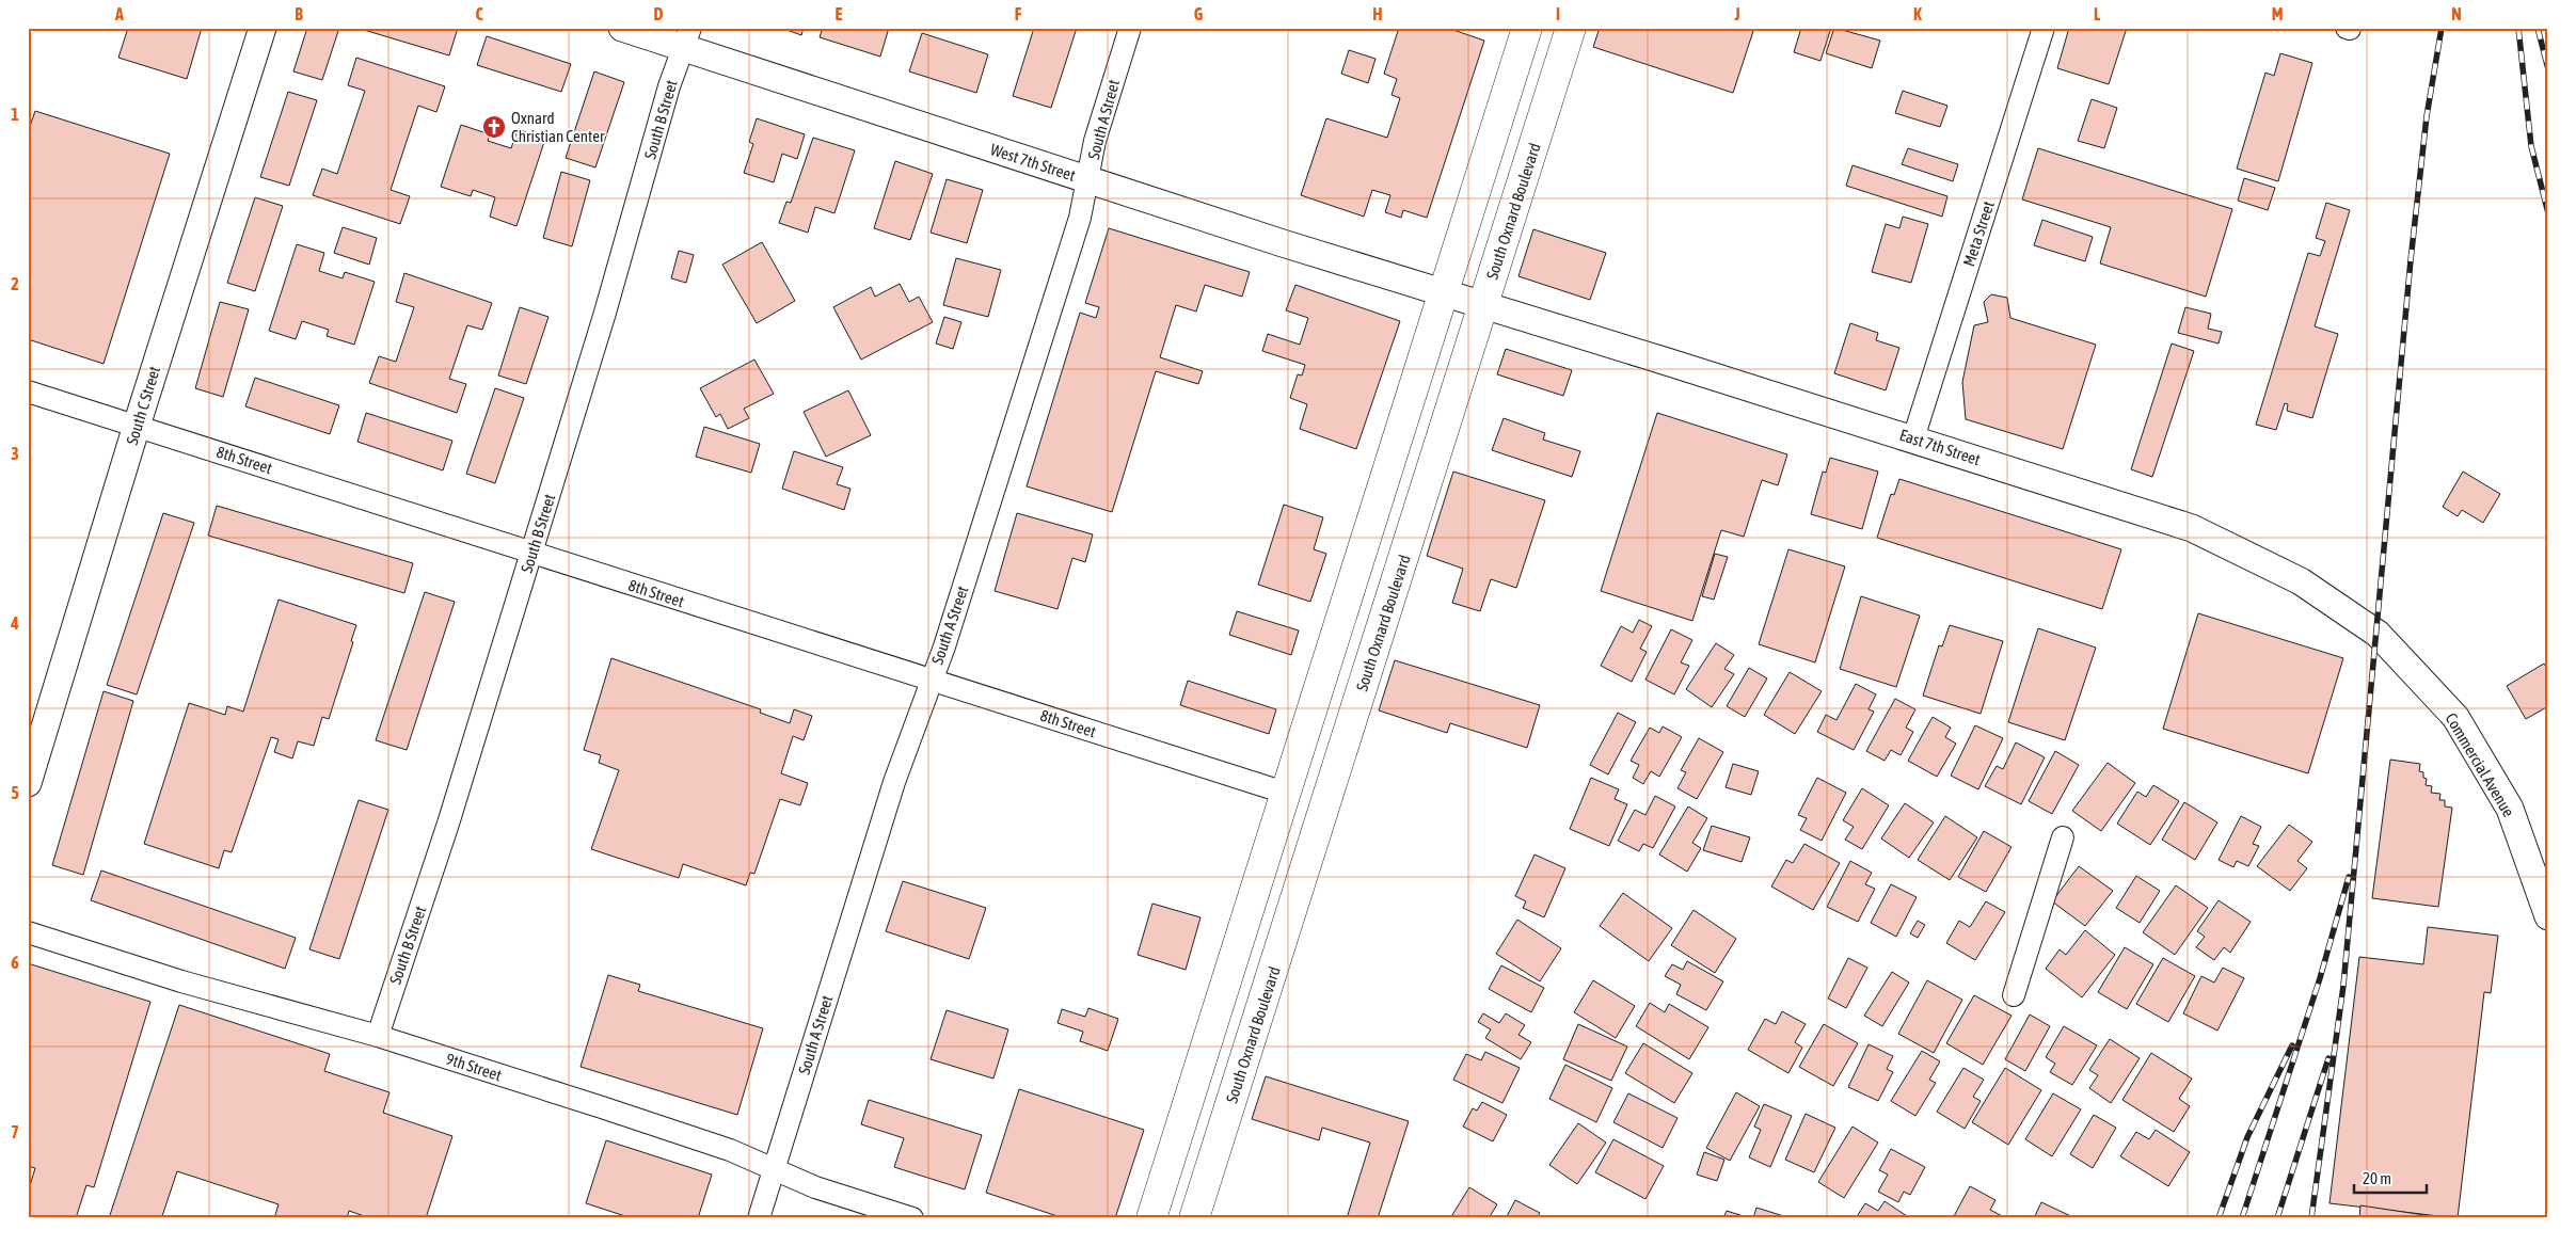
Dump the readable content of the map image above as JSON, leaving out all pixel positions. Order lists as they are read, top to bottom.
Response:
{
  "streets": {
    "main road": ["South Oxnard Boulevard"],
    "street": [
      "South B Street",
      "South A Street",
      "West 7th Street",
      "Meta Street",
      "South C Street",
      "East 7th Street",
      "8th Street",
      "Commercial Avenue",
      "9th Street"
    ]
  },
  "crossings": [
    ["South B Street", "West 7th Street"],
    ["South B Street", "8th Street"],
    ["South B Street", "9th Street"],
    ["South A Street", "West 7th Street"],
    ["South A Street", "8th Street"],
    ["South A Street", "9th Street"],
    ["West 7th Street", "South Oxnard Boulevard"],
    ["West 7th Street", "East 7th Street"],
    ["South Oxnard Boulevard", "East 7th Street"],
    ["Meta Street", "East 7th Street"],
    ["South C Street", "8th Street"],
    ["East 7th Street", "Commercial Avenue"]
  ],
  "places": {
    "church": ["Oxnard Christian Center"]
  },
  "scale_bar": "20 m",
  "grid": {
    "columns": [
      "A",
      "B",
      "C",
      "D",
      "E",
      "F",
      "G",
      "H",
      "I",
      "J",
      "K",
      "L",
      "M",
      "N"
    ],
    "rows": [
      "1",
      "2",
      "3",
      "4",
      "5",
      "6",
      "7"
    ]
  }
}
